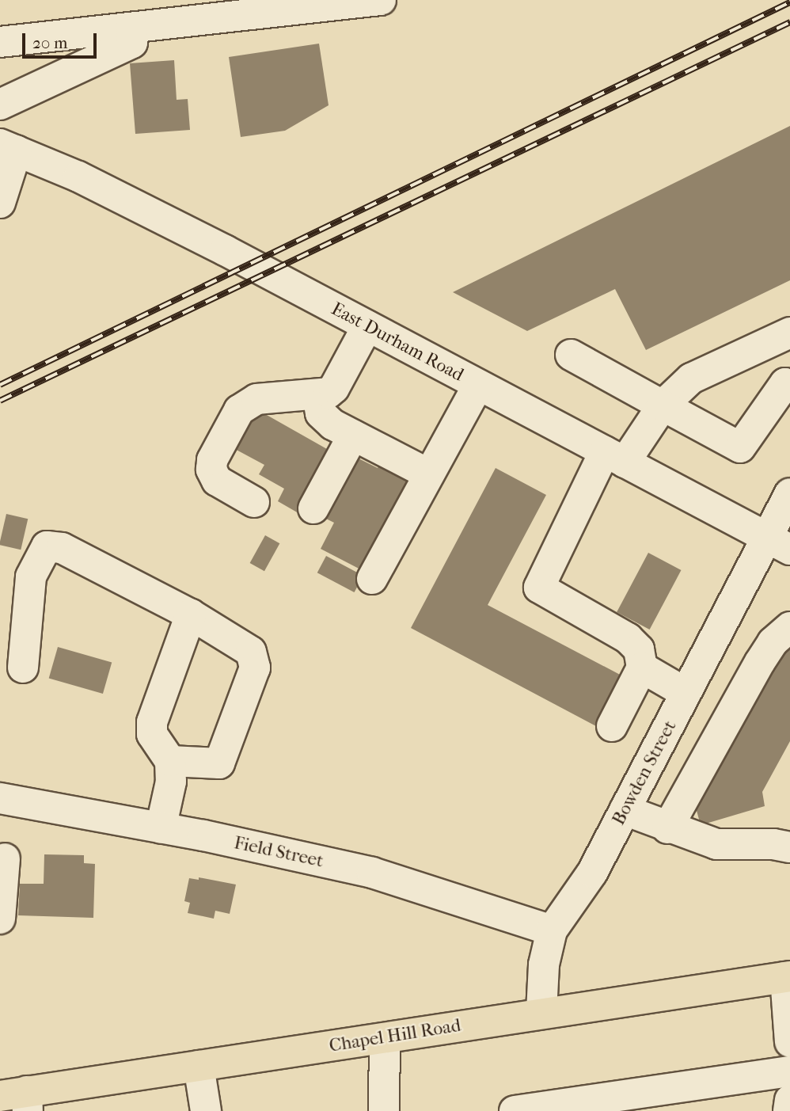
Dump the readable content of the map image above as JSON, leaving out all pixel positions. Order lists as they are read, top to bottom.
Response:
{
  "streets": {
    "main road": ["Chapel Hill Road"],
    "street": ["East Durham Road", "Bowden Street", "Field Street"]
  },
  "crossings": [
    ["East Durham Road", "Bowden Street"],
    ["Bowden Street", "Field Street"],
    ["Bowden Street", "Chapel Hill Road"]
  ],
  "scale_bar": "20 m"
}
